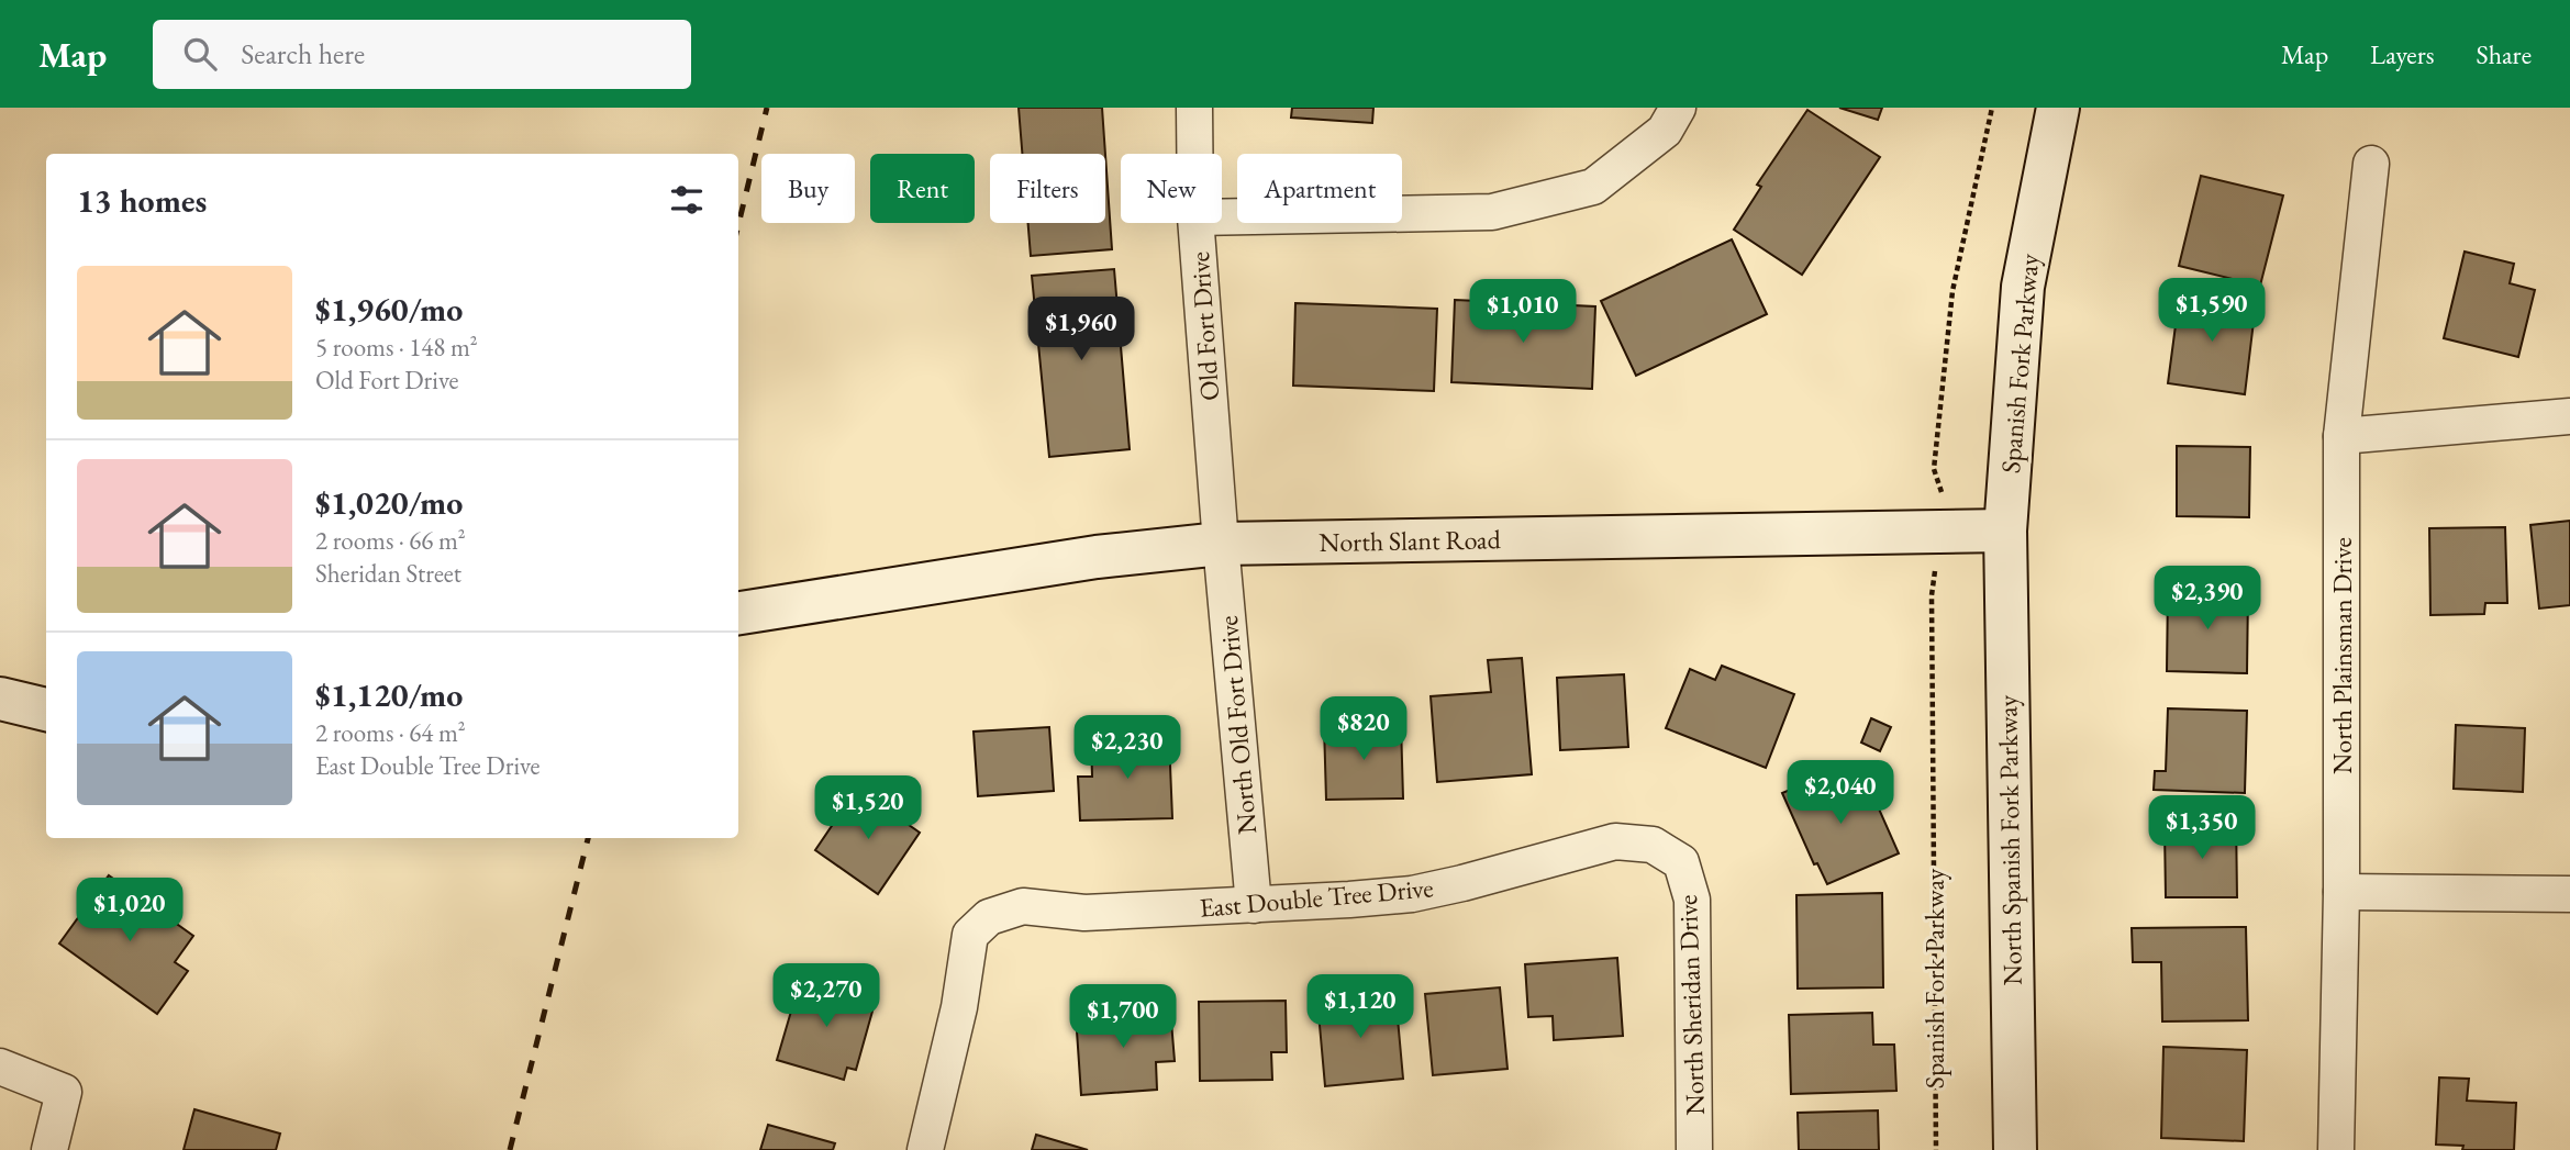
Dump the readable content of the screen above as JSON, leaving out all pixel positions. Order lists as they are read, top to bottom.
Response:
{
  "streets": {
    "street": [
      "Old Fort Drive",
      "Spanish Fork Parkway",
      "North Slant Road",
      "North Plainsman Drive",
      "North Old Fort Drive",
      "North Spanish Fork Parkway",
      "East Double Tree Drive",
      "North Sheridan Drive"
    ]
  },
  "crossings": [
    ["Old Fort Drive", "North Slant Road"],
    ["Old Fort Drive", "North Old Fort Drive"],
    ["Spanish Fork Parkway", "North Slant Road"],
    ["Spanish Fork Parkway", "North Spanish Fork Parkway"],
    ["North Slant Road", "North Old Fort Drive"],
    ["North Slant Road", "North Spanish Fork Parkway"],
    ["North Old Fort Drive", "East Double Tree Drive"],
    ["East Double Tree Drive", "North Sheridan Drive"]
  ],
  "page": {
    "header": "Map",
    "search": "Search here",
    "nav": ["Map", "Layers", "Share"],
    "chip": [
      "Buy",
      "Rent",
      "Filters",
      "New",
      "Apartment"
    ],
    "heading": "13 homes",
    "list": [
      {
        "name": "$1,960/mo",
        "note": "5 rooms · 148 m² · Old Fort Drive"
      },
      {
        "name": "$1,020/mo",
        "note": "2 rooms · 66 m² · Sheridan Street"
      },
      {
        "name": "$1,120/mo",
        "note": "2 rooms · 64 m² · East Double Tree Drive"
      }
    ],
    "price": [
      "$1,590",
      "$1,010",
      "$1,960",
      "$2,390",
      "$820",
      "$2,230",
      "$2,040",
      "$1,520",
      "$1,350",
      "$1,020",
      "$2,270",
      "$1,120",
      "$1,700"
    ]
  }
}
